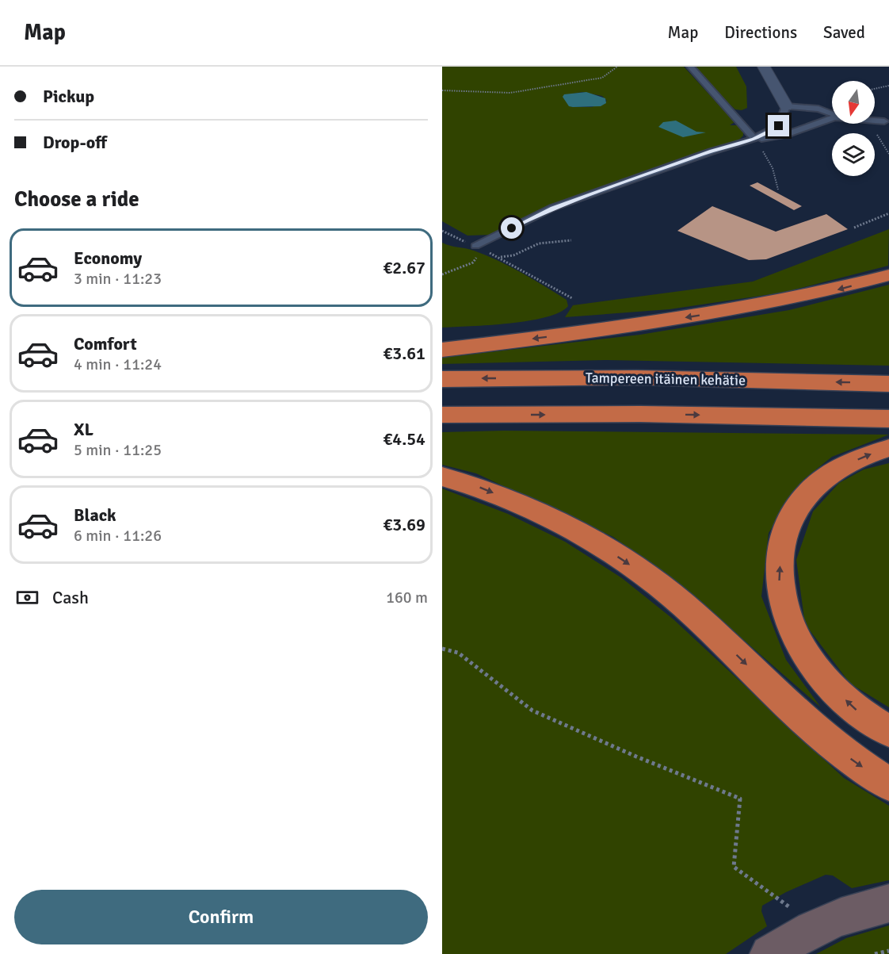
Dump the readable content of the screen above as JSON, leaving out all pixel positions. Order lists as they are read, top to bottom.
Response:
{
  "streets": {
    "highway": ["Tampereen itäinen kehätie"]
  },
  "north": "bottom",
  "page": {
    "header": "Map",
    "nav": ["Map", "Directions", "Saved"],
    "banner": ["Pickup", "Drop-off"],
    "heading": "Choose a ride",
    "list": [
      {
        "name": "Economy",
        "note": "3 min · 11:23",
        "value": "€2.67"
      },
      {
        "name": "Comfort",
        "note": "4 min · 11:24",
        "value": "€3.61"
      },
      {
        "name": "XL",
        "note": "5 min · 11:25",
        "value": "€4.54"
      },
      {
        "name": "Black",
        "note": "6 min · 11:26",
        "value": "€3.69"
      }
    ],
    "pay": ["Cash", "160 m"],
    "buttons": "Confirm"
  }
}
